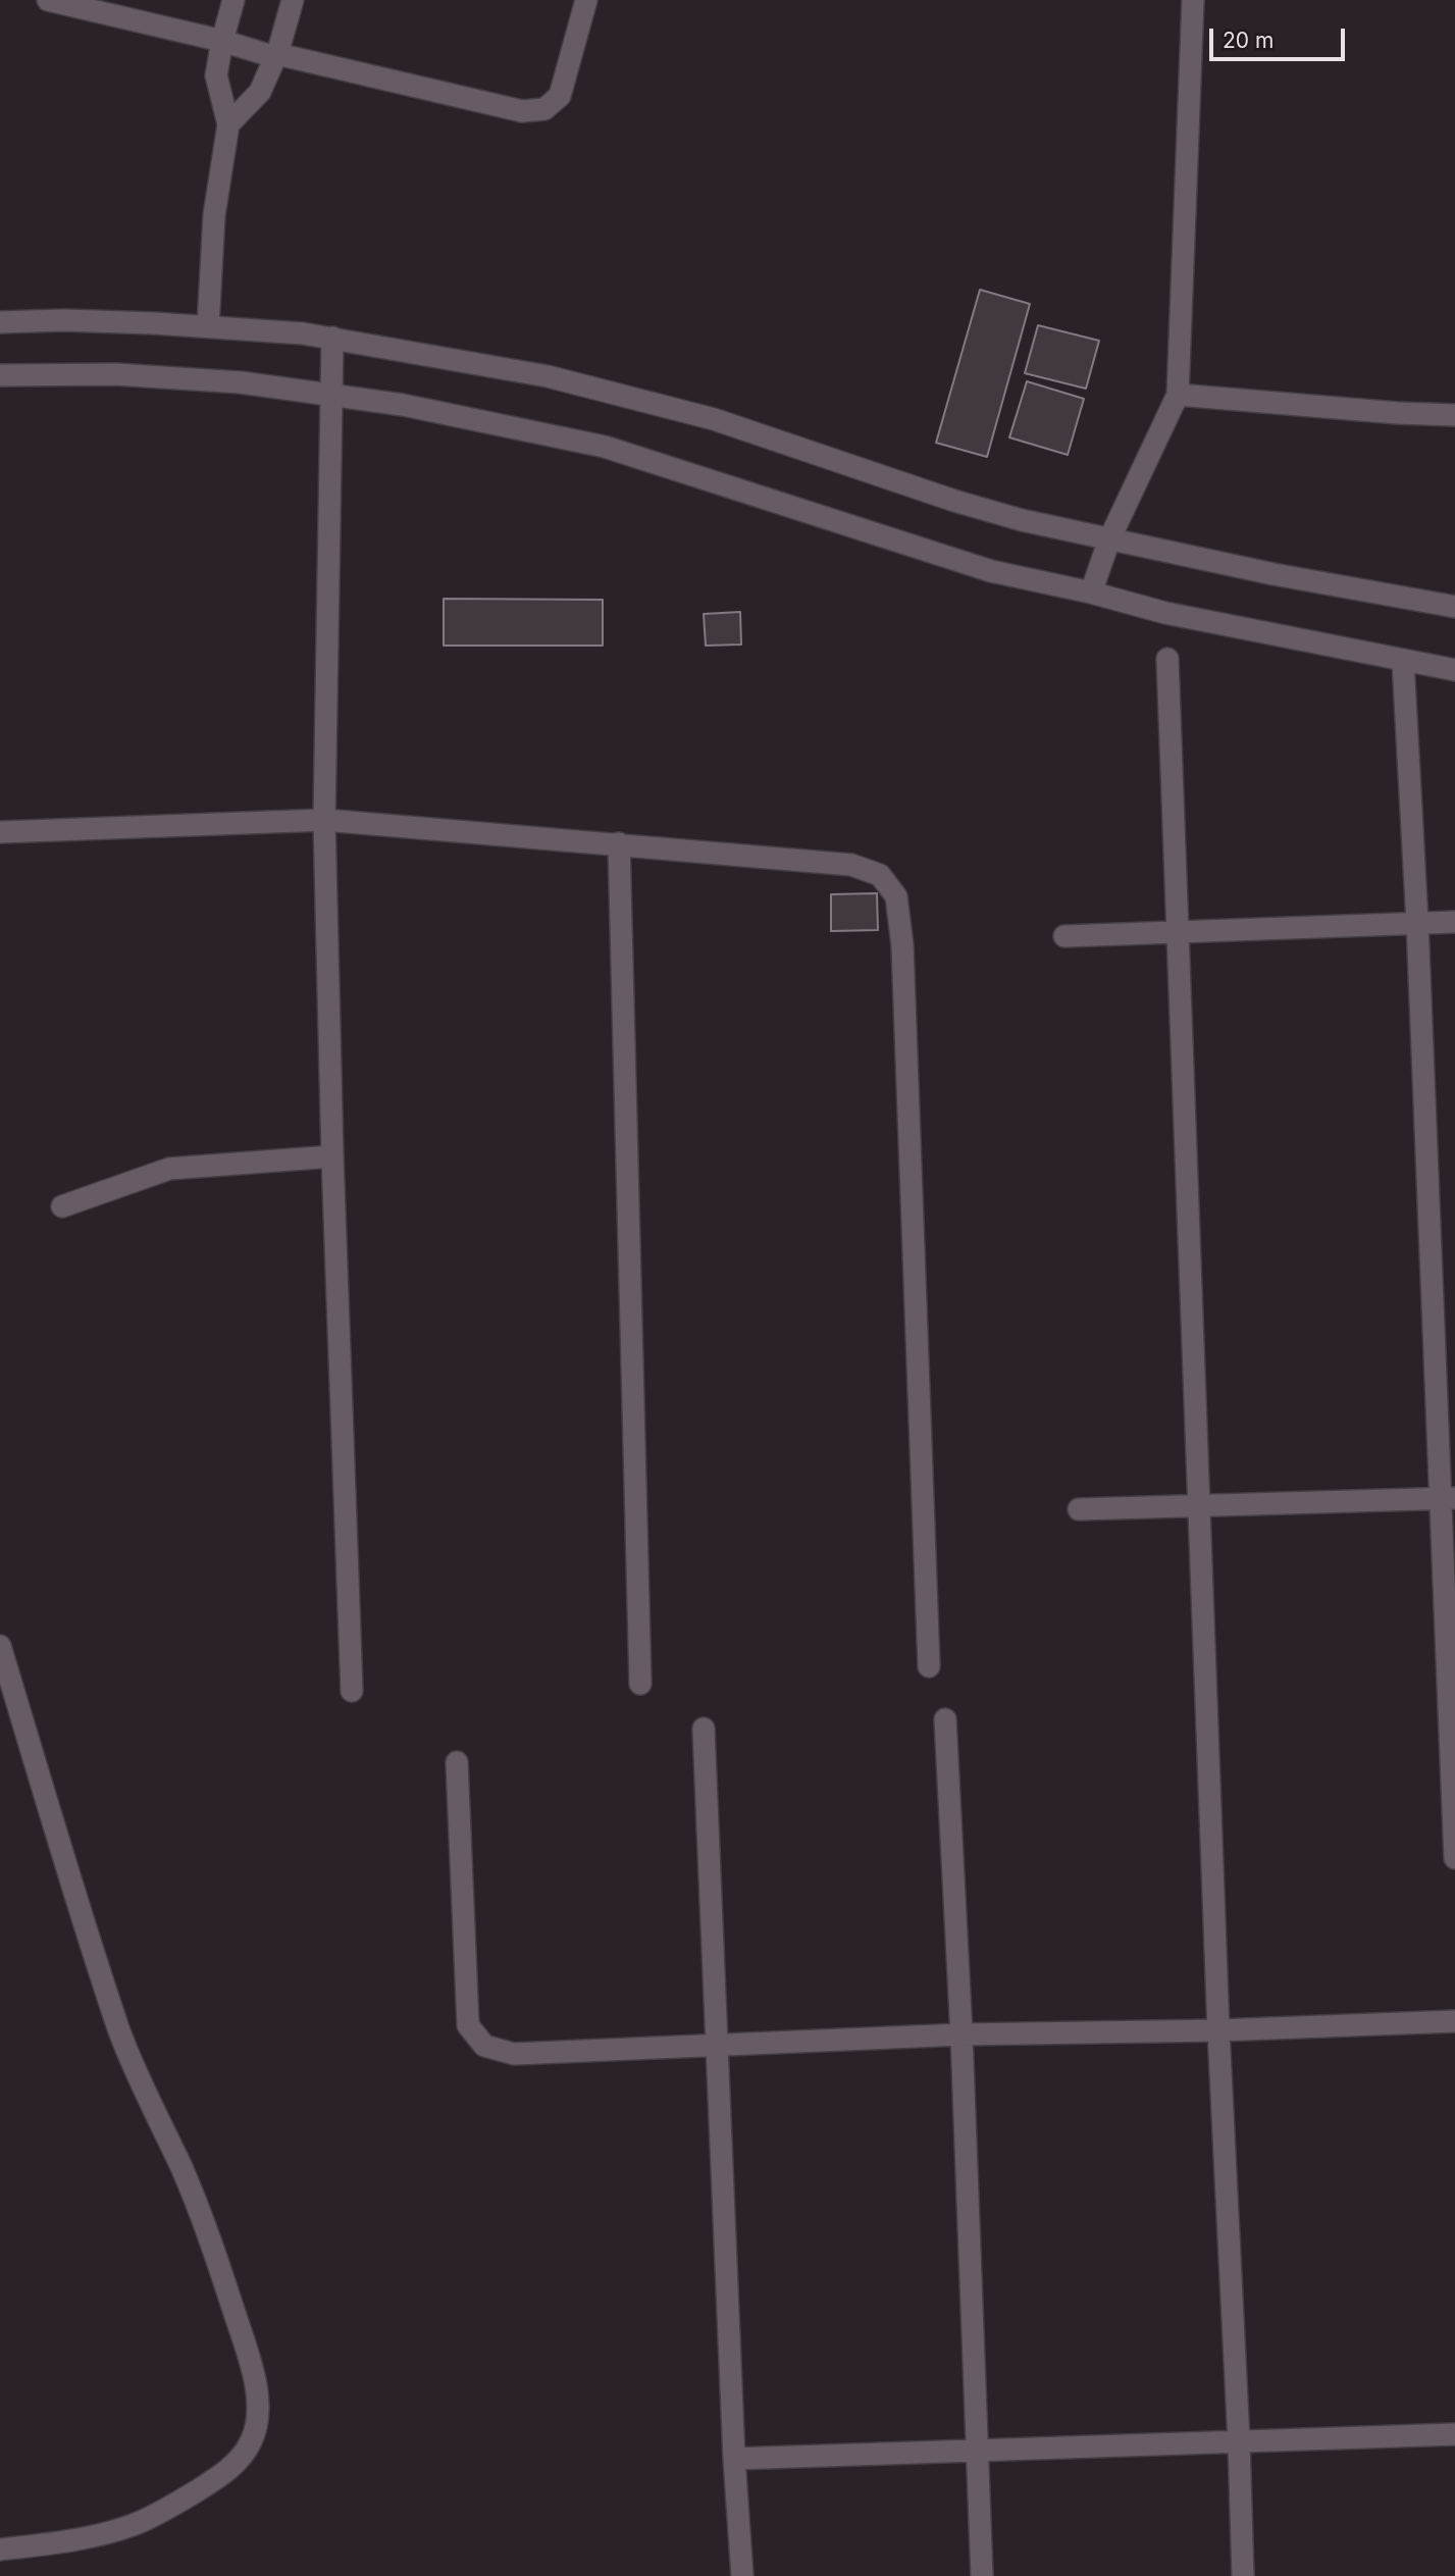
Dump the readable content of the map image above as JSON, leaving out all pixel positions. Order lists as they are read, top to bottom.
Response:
{
  "scale_bar": "20 m"
}
